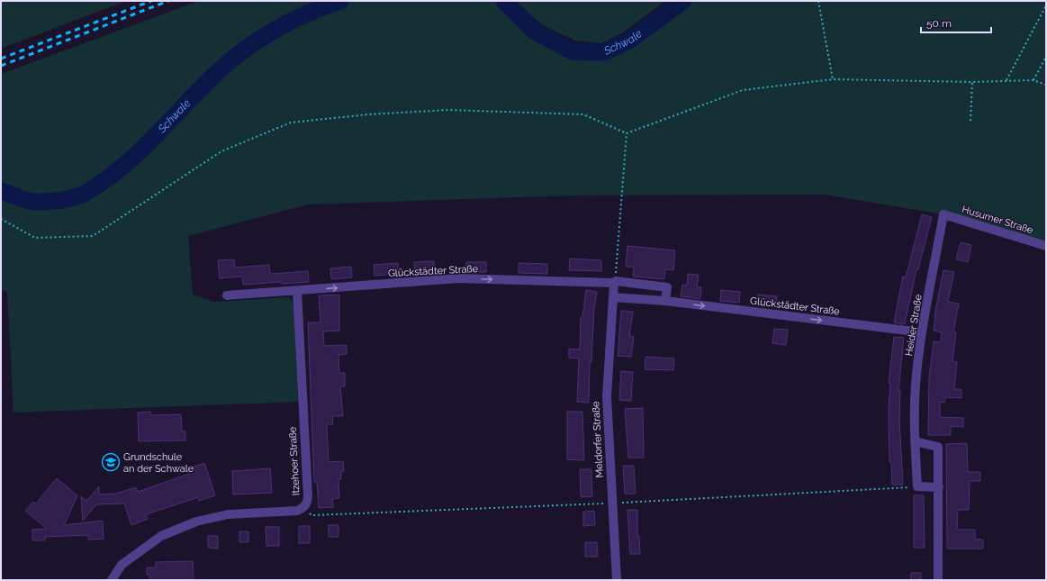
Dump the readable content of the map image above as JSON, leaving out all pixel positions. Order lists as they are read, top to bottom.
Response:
{
  "streets": {
    "street": [
      "Husumer Straße",
      "Glückstädter Straße",
      "Heider Straße",
      "Meldorfer Straße",
      "Itzehoer Straße"
    ]
  },
  "crossings": [
    ["Husumer Straße", "Heider Straße"],
    ["Glückstädter Straße", "Heider Straße"],
    ["Glückstädter Straße", "Meldorfer Straße"],
    ["Glückstädter Straße", "Itzehoer Straße"]
  ],
  "one_way": ["Glückstädter Straße"],
  "water": ["Schwale"],
  "places": {
    "school or university": ["Grundschule an der Schwale"]
  },
  "scale_bar": "50 m"
}
